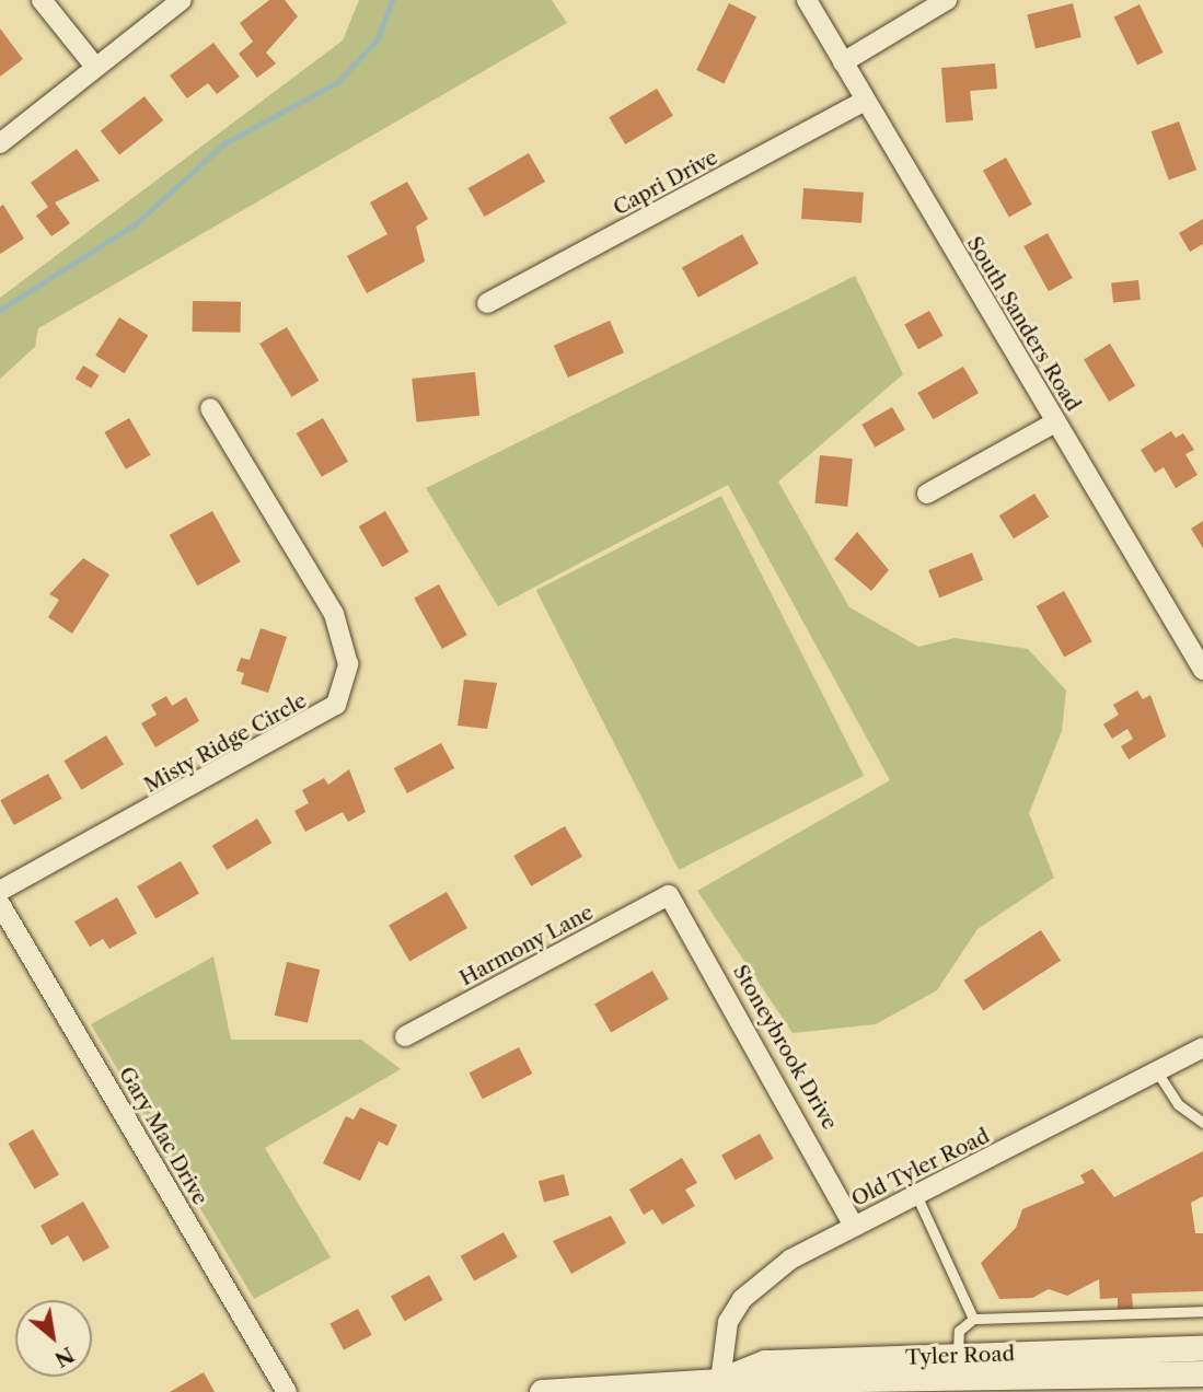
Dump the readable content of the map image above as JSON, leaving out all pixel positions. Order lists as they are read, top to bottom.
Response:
{
  "streets": {
    "street": [
      "Capri Drive",
      "South Sanders Road",
      "Misty Ridge Circle",
      "Harmony Lane",
      "Stoneybrook Drive",
      "Gary Mac Drive",
      "Old Tyler Road",
      "Tyler Road"
    ]
  },
  "crossings": [
    ["Capri Drive", "South Sanders Road"],
    ["Harmony Lane", "Stoneybrook Drive"],
    ["Stoneybrook Drive", "Old Tyler Road"],
    ["Old Tyler Road", "Tyler Road"]
  ],
  "north": "bottom right"
}
